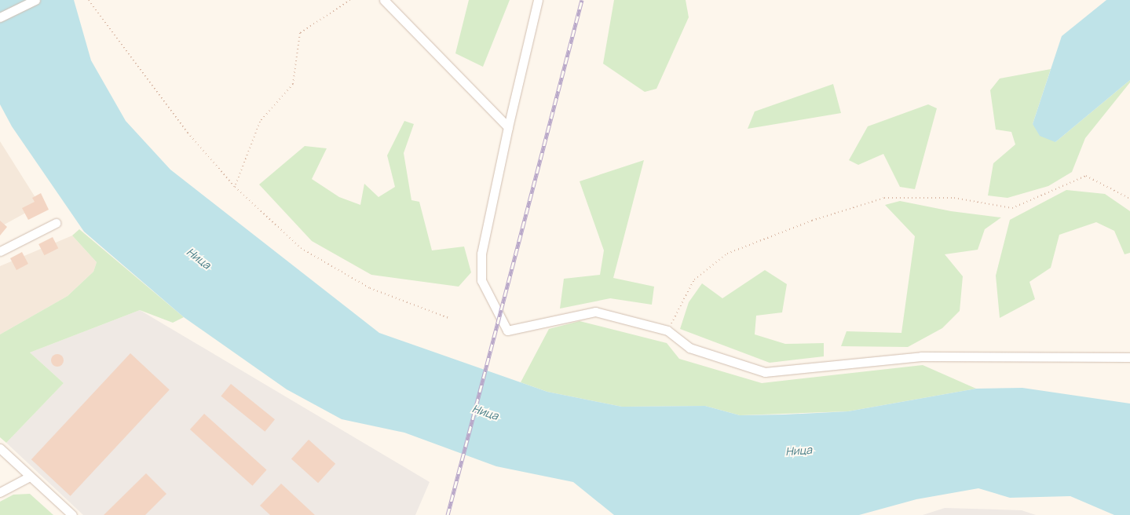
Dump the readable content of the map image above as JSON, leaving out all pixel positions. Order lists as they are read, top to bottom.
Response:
{
  "water": ["Ница"]
}
